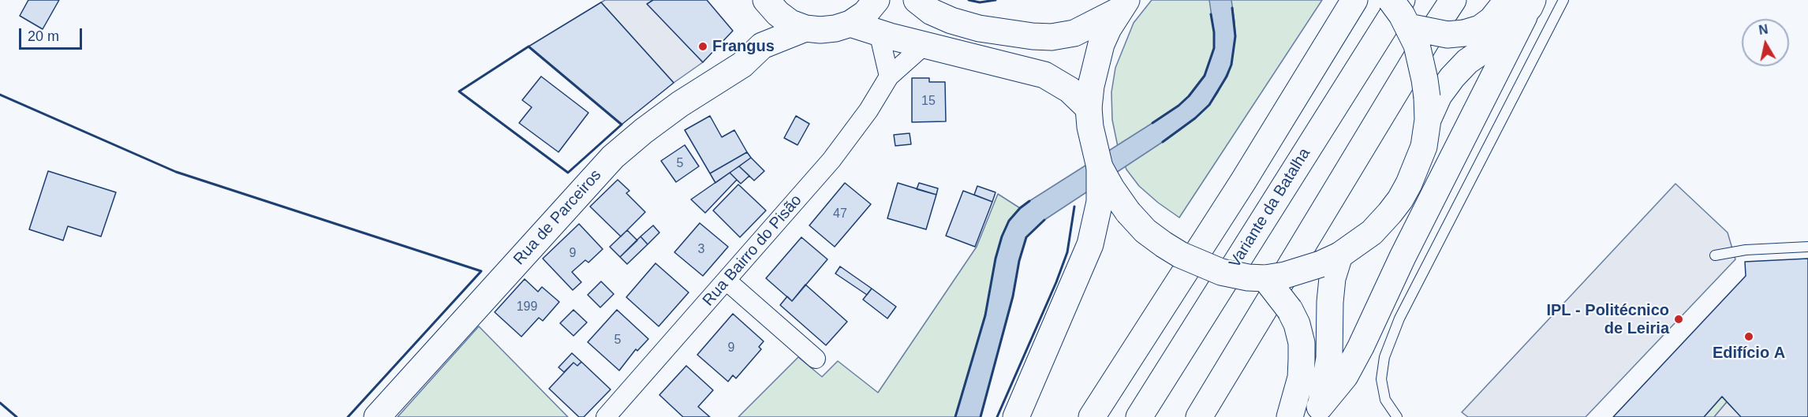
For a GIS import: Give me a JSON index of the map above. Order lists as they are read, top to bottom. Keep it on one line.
{"streets":{"main road":["Variante da Batalha","Rua de Parceiros"],"street":["Rua Bairro do Pisão"]},"places":["Frangus","IPL - Politécnico de Leiria","Edifício A"],"house_numbers":["15","5","47","3","9","199","5","9"],"scale_bar":"20 m","north":"top"}
